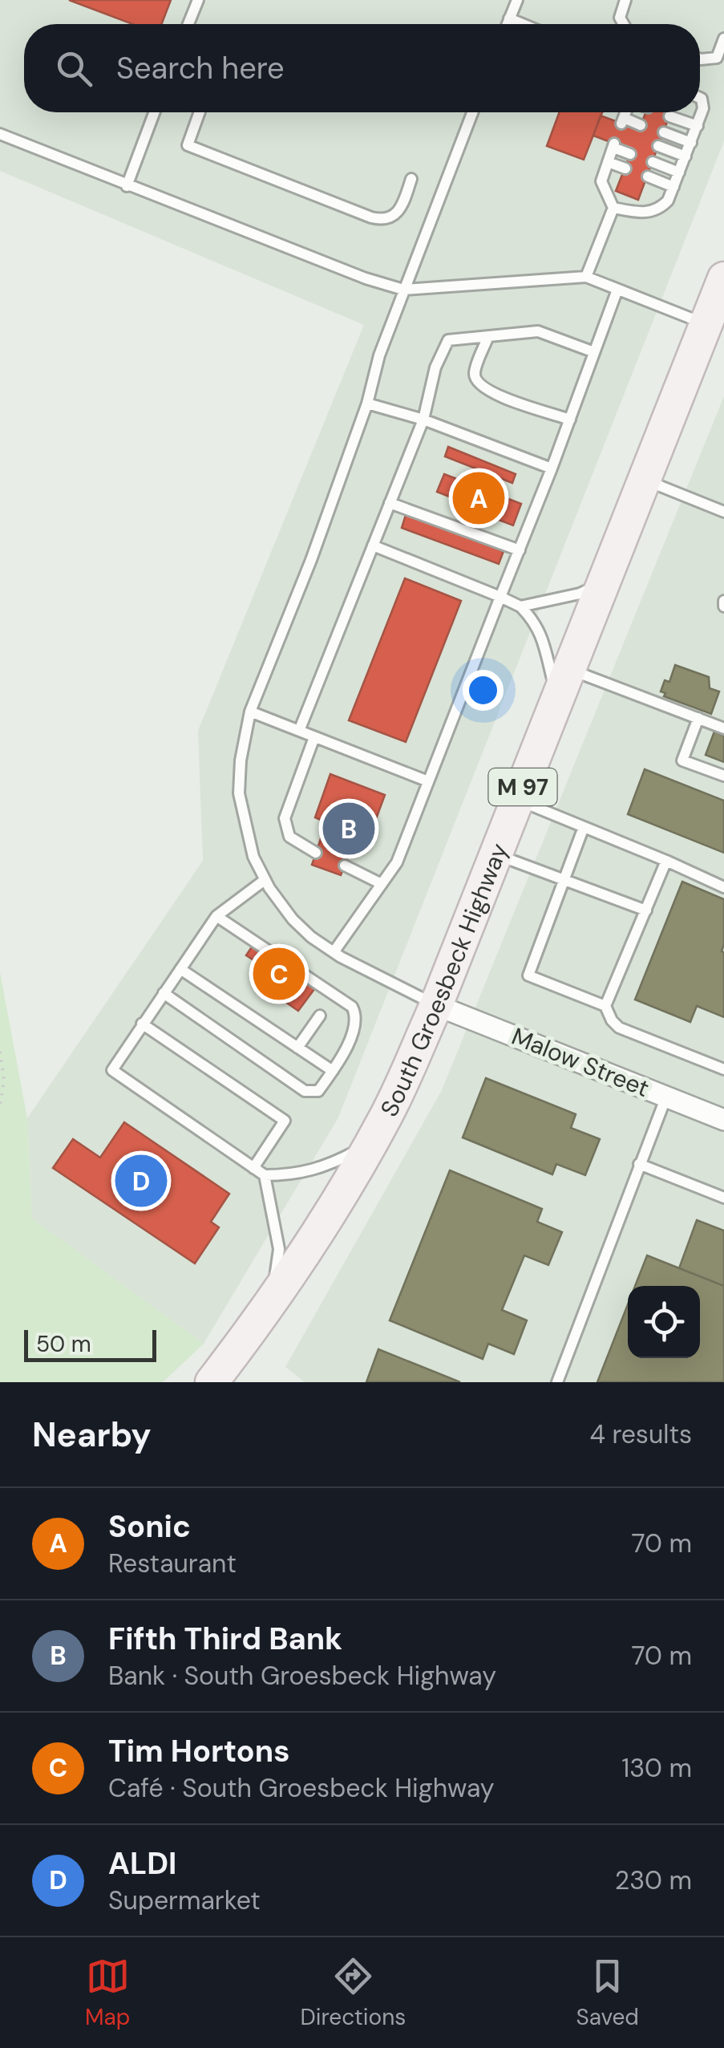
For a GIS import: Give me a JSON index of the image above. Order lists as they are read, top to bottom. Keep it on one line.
{"streets":{"main road":["M 97","South Groesbeck Highway"],"street":["Malow Street"]},"crossings":[["South Groesbeck Highway","Malow Street"]],"scale_bar":"50 m","page":{"search":"Search here","pins":["A","B","C","D"],"scale":"50 m","heading":["Nearby","4 results"],"list":[{"mark":"A","name":"Sonic","note":"Restaurant","value":"70 m"},{"mark":"B","name":"Fifth Third Bank","note":"Bank · South Groesbeck Highway","value":"70 m"},{"mark":"C","name":"Tim Hortons","note":"Café · South Groesbeck Highway","value":"130 m"},{"mark":"D","name":"ALDI","note":"Supermarket","value":"230 m"}],"nav":["Map","Directions","Saved"]}}
